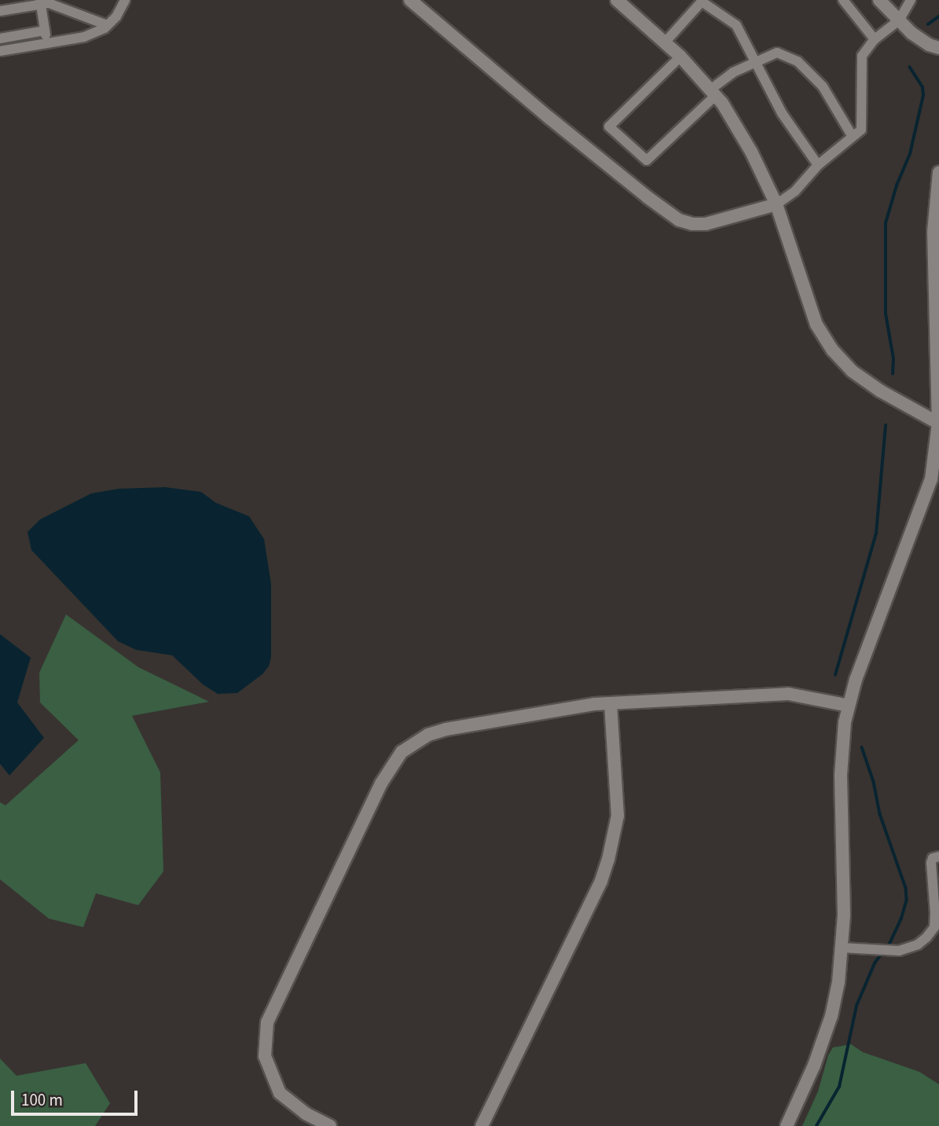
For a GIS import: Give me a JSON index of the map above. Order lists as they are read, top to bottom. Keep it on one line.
{"scale_bar":"100 m"}
